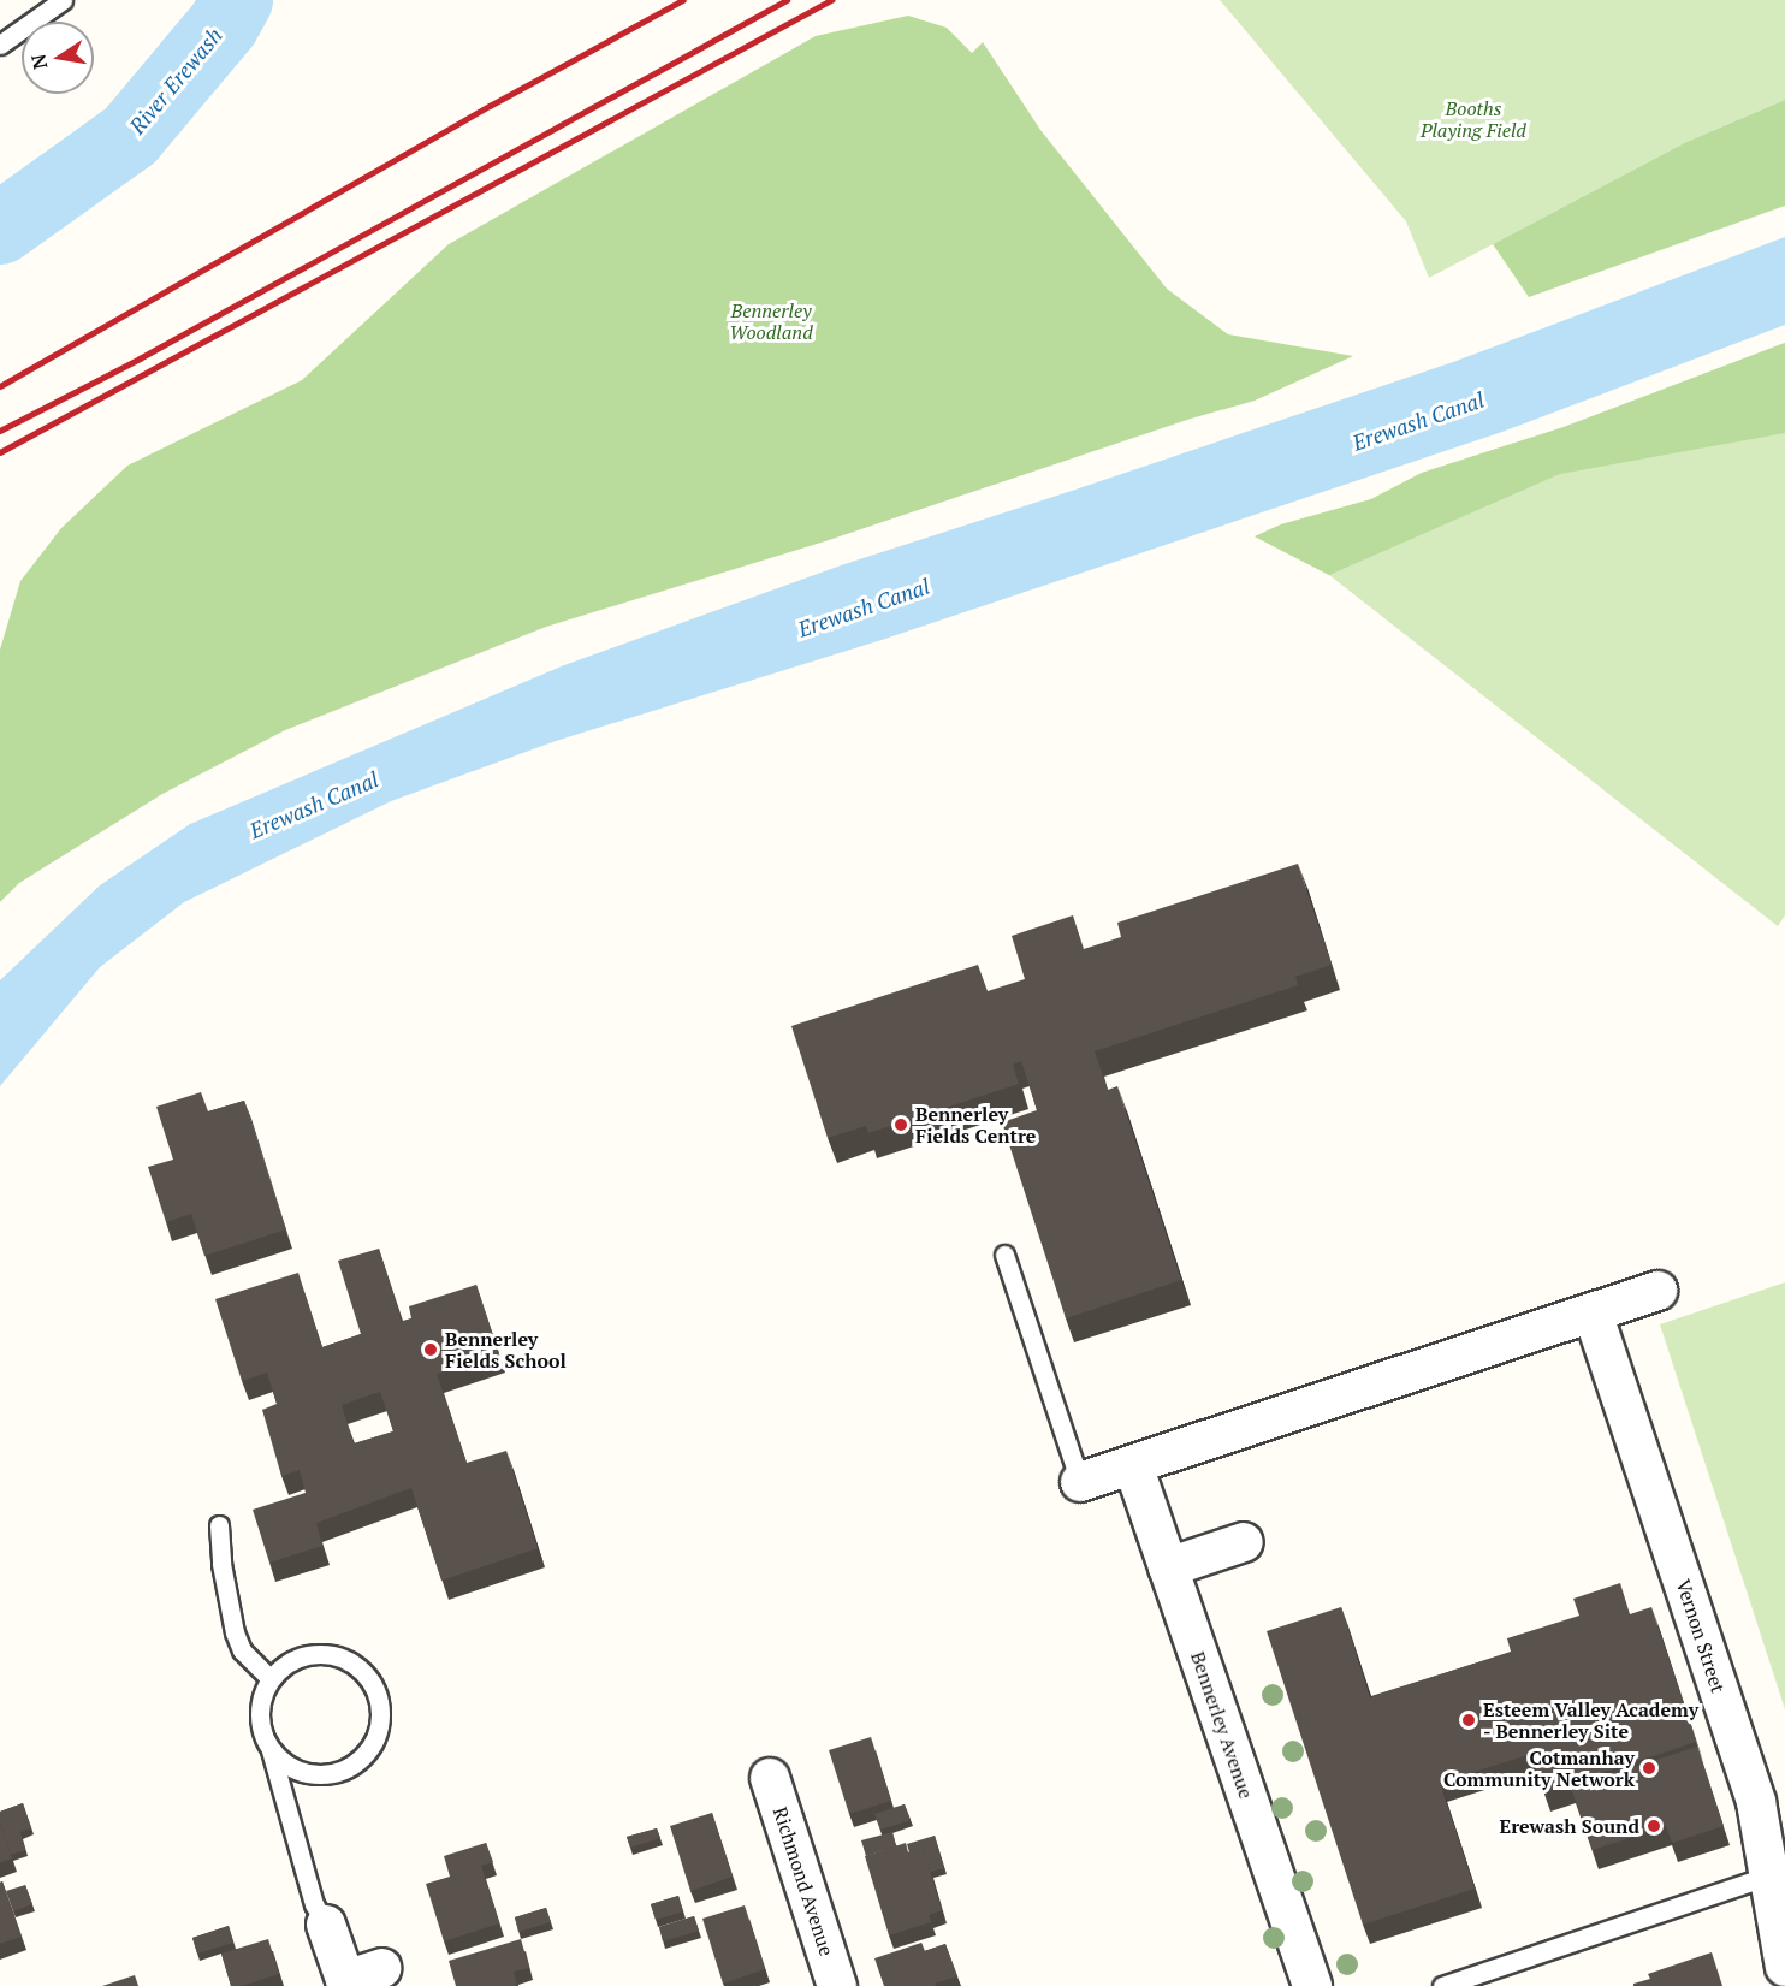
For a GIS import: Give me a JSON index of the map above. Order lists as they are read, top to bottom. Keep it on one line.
{"streets":{"street":["Vernon Street","Bennerley Avenue","Richmond Avenue"]},"water":["River Erewash","Erewash Canal"],"parks":["Booths Playing Field","Bennerley Woodland"],"places":["Bennerley Fields Centre","Bennerley Fields School","Esteem Valley Academy - Bennerley Site","Cotmanhay Community Network","Erewash Sound"],"north":"left"}
